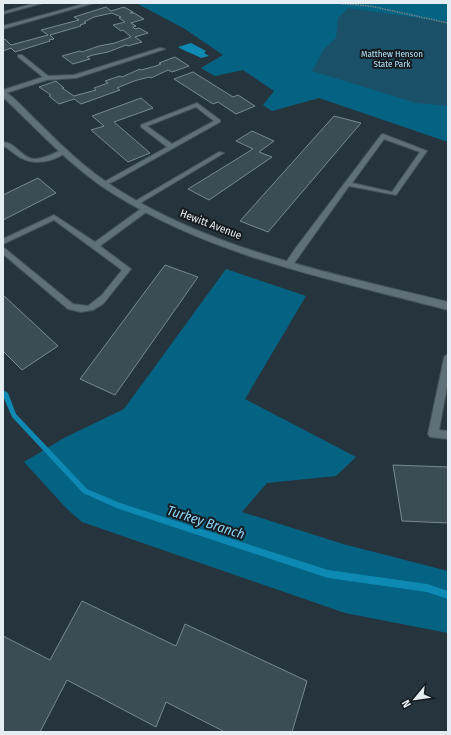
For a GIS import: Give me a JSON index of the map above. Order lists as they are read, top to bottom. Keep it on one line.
{"streets":{"street":["Hewitt Avenue"]},"water":["Turkey Branch"],"parks":["Matthew Henson State Park"],"north":"bottom left"}
